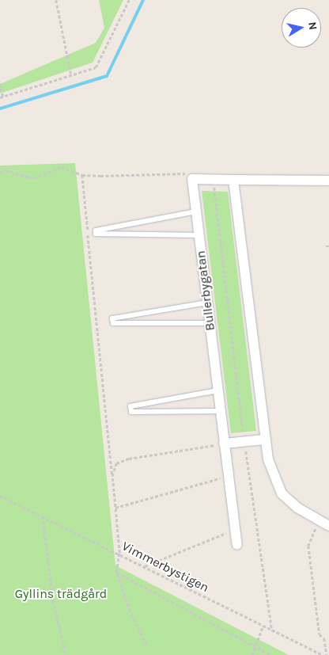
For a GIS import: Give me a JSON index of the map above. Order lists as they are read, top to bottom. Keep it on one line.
{"streets":{"street":["Bullerbygatan"],"path":["Vimmerbystigen"]},"parks":["Gyllins trädgård"],"north":"right"}
